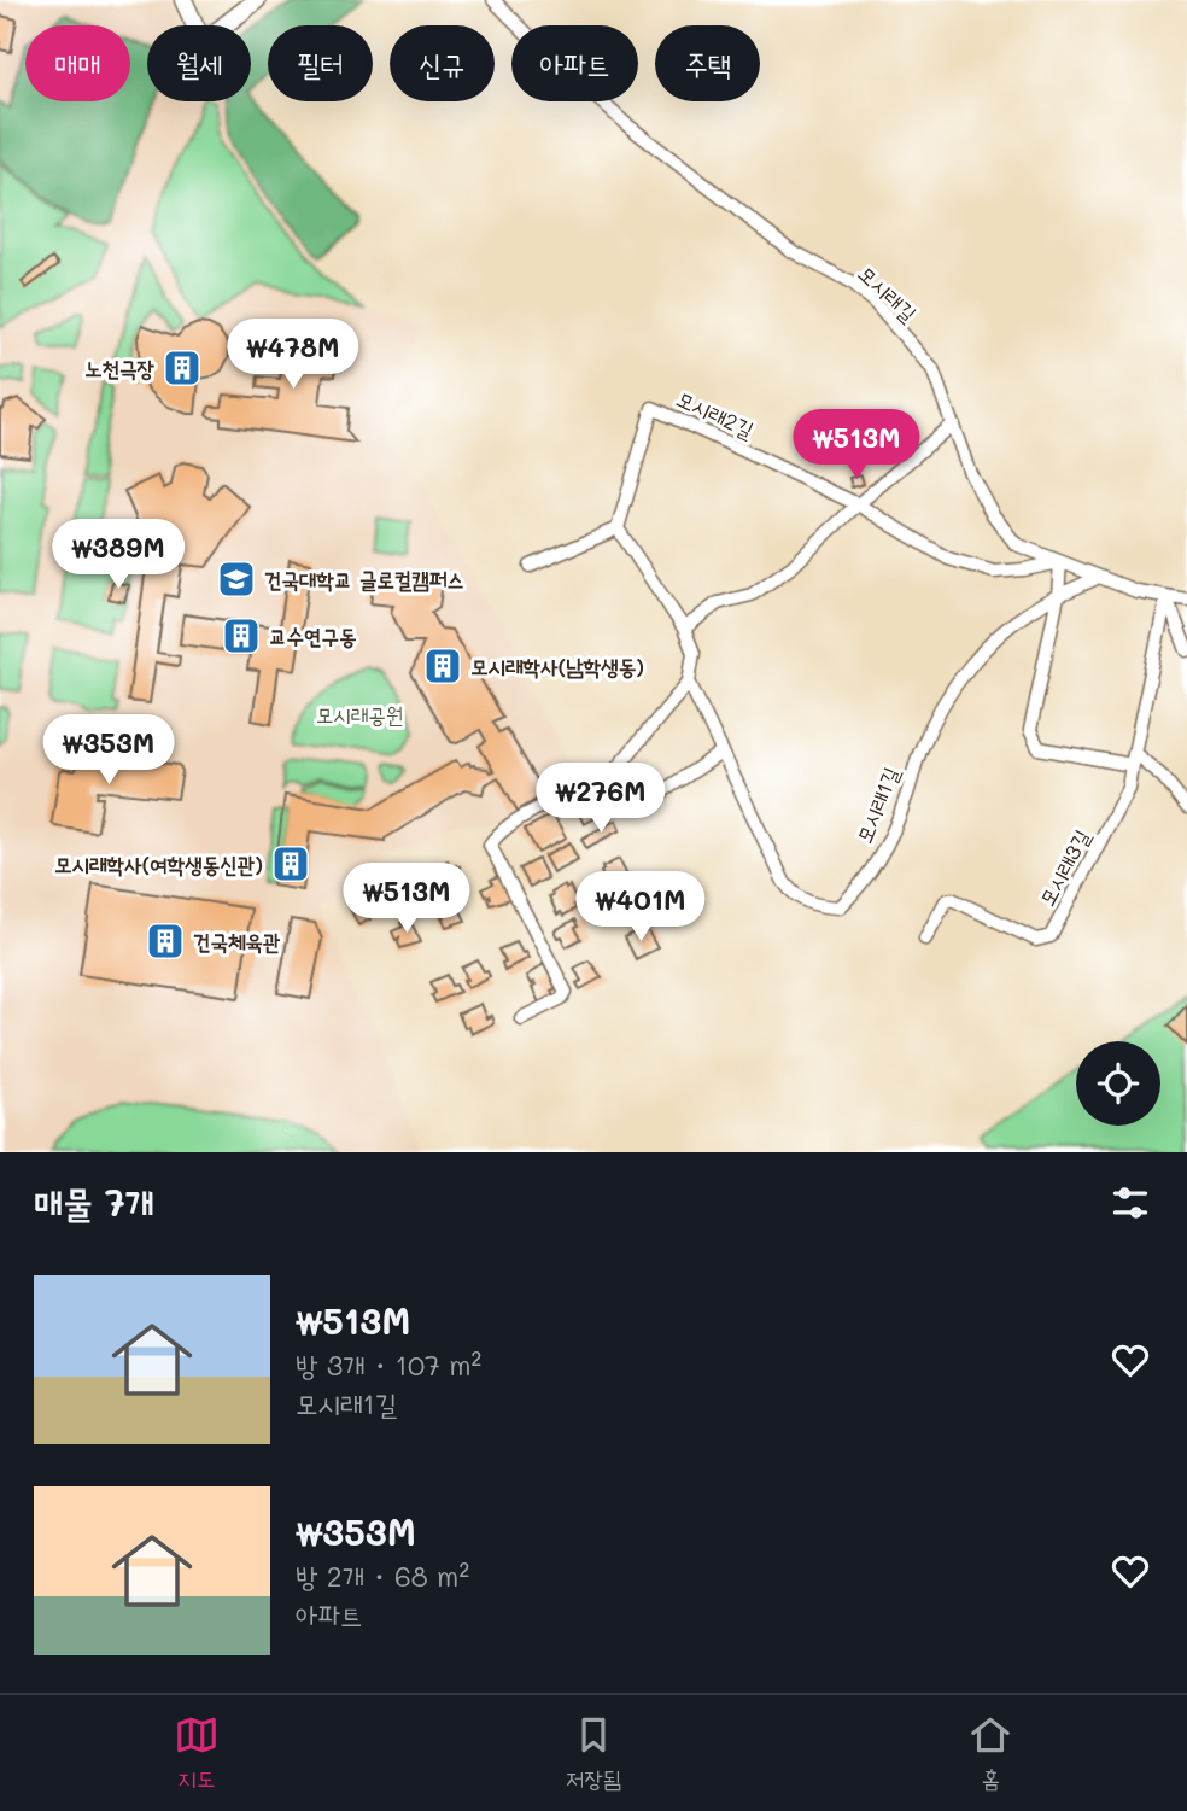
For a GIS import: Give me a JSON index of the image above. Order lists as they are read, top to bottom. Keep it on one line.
{"streets":{"street":["모시래길","모시래2길","모시래1길","모시래3길"]},"crossings":[["모시래길","모시래2길"],["모시래길","모시래1길"],["모시래길","모시래3길"]],"parks":["모시래공원"],"places":{"building":["노천극장","교수연구동","모시래학사(남학생동)","모시래학사(여학생동신관)","건국체육관"],"school or university":["건국대학교 글로컬캠퍼스"]},"page":{"chip":["매매","월세","필터","신규","아파트","주택"],"price":["₩478M","₩513M","₩389M","₩353M","₩276M","₩513M","₩401M"],"heading":"매물 7개","list":[{"name":"₩513M","note":"방 3개 · 107 m² · 모시래1길"},{"name":"₩353M","note":"방 2개 · 68 m² · 아파트"}],"tabs":["지도","저장됨","홈"]}}
